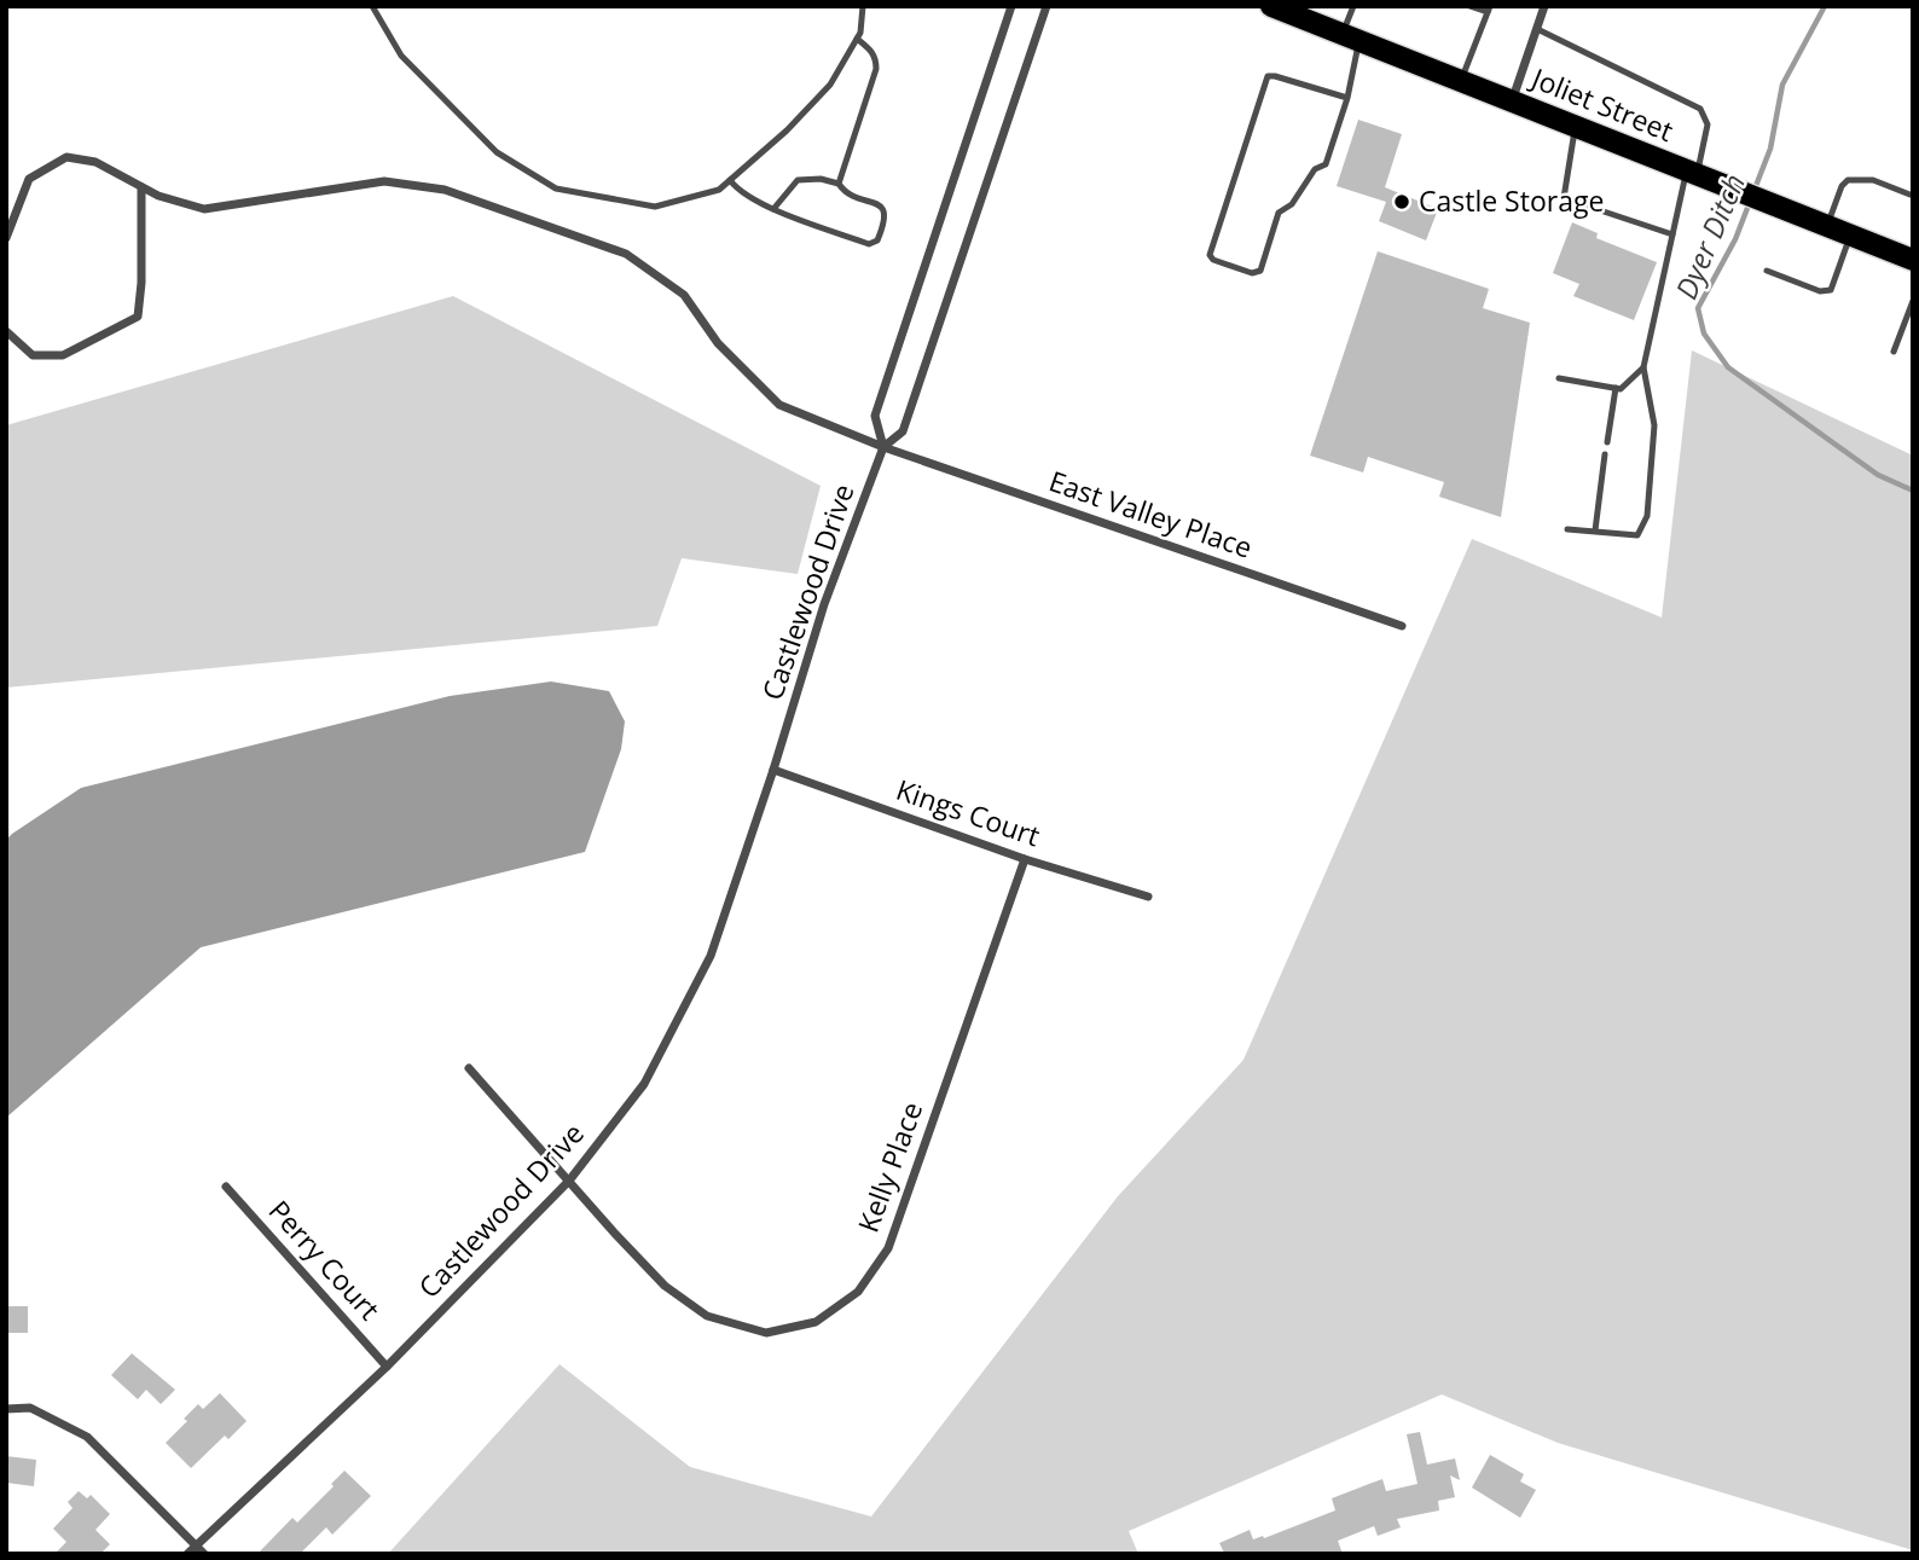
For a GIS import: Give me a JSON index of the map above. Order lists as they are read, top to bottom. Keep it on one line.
{"streets":{"main road":["Joliet Street"],"street":["East Valley Place","Castlewood Drive","Kings Court","Kelly Place","Perry Court"]},"crossings":[["East Valley Place","Castlewood Drive"],["Castlewood Drive","Kings Court"],["Castlewood Drive","Kelly Place"],["Castlewood Drive","Perry Court"],["Kings Court","Kelly Place"]],"water":["Dyer Ditch"],"places":["Castle Storage"]}
